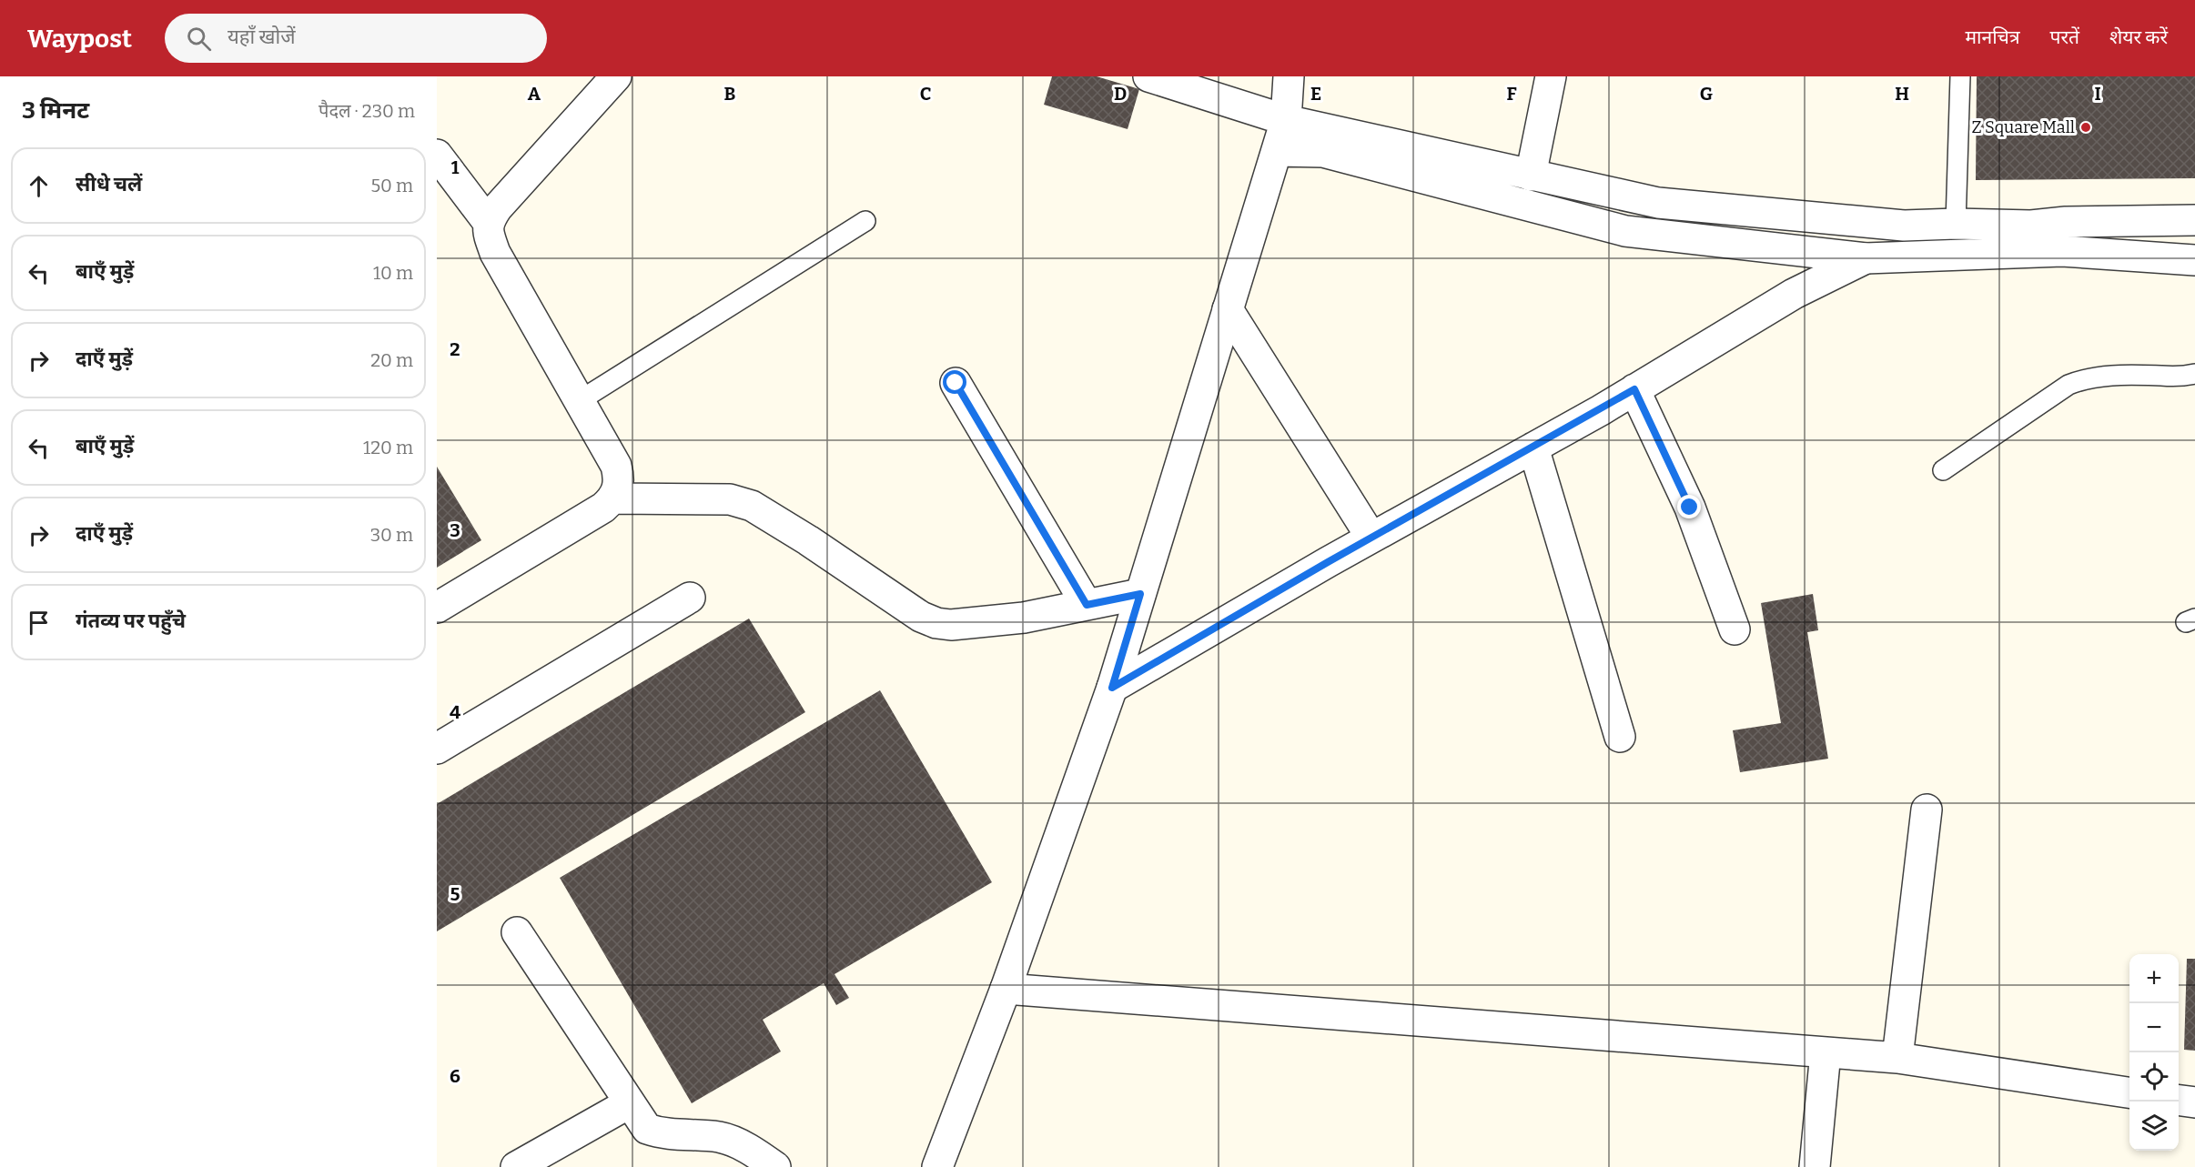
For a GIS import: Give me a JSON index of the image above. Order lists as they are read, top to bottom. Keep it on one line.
{"places":["Z Square Mall"],"page":{"header":"Waypost","search":"यहाँ खोजें","nav":["मानचित्र","परतें","शेयर करें"],"heading":["3 मिनट","पैदल · 230 m"],"list":[["सीधे चलें","50 m"],["बाएँ मुड़ें","10 m"],["दाएँ मुड़ें","20 m"],["बाएँ मुड़ें","120 m"],["दाएँ मुड़ें","30 m"],"गंतव्य पर पहुँचे"],"map_buttons":["+","−"]},"grid":{"columns":["A","B","C","D","E","F","G","H","I"],"rows":["1","2","3","4","5","6"]}}
